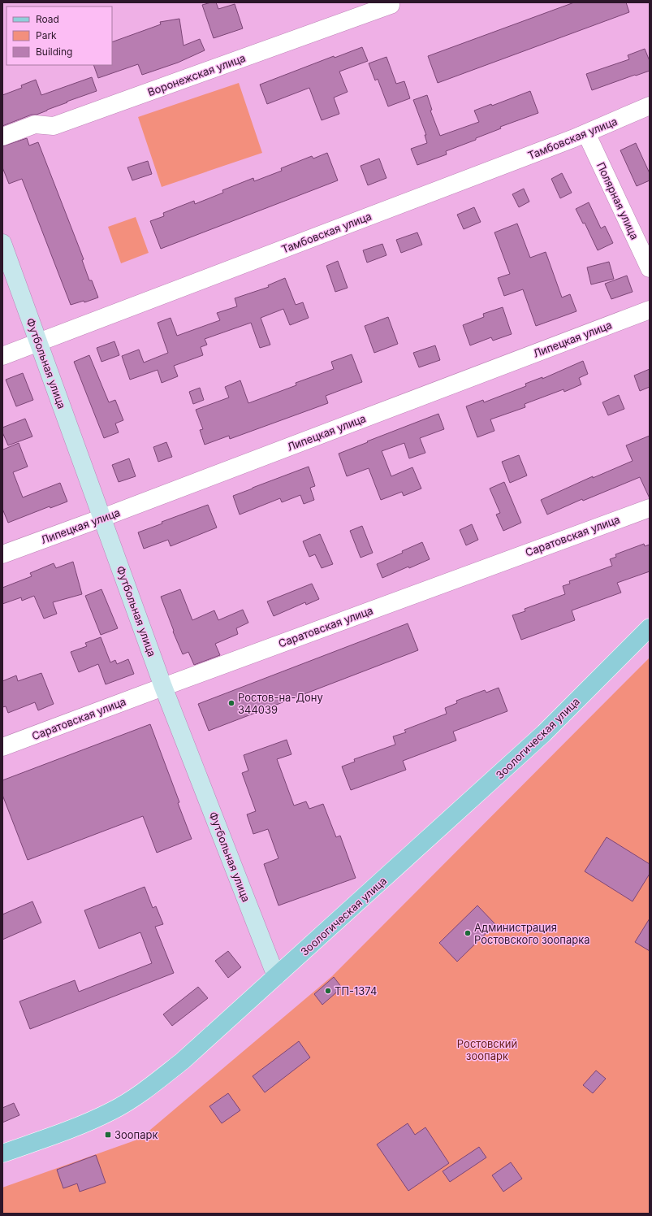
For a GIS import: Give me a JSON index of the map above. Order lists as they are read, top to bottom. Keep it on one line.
{"streets":{"main road":["Футбольная улица","Зоологическая улица"],"street":["Воронежская улица","Тамбовская улица","Полярная улица","Липецкая улица","Саратовская улица"]},"crossings":[["Тамбовская улица","Полярная улица"],["Тамбовская улица","Футбольная улица"],["Липецкая улица","Футбольная улица"],["Футбольная улица","Саратовская улица"],["Футбольная улица","Зоологическая улица"]],"parks":["Ростовский зоопарк"],"places":{"other":["Ростов-на-Дону 344039","Администрация Ростовского зоопарка","ТП-1374"],"transit":["Зоопарк"]},"legend":["Road","Park","Building"]}
